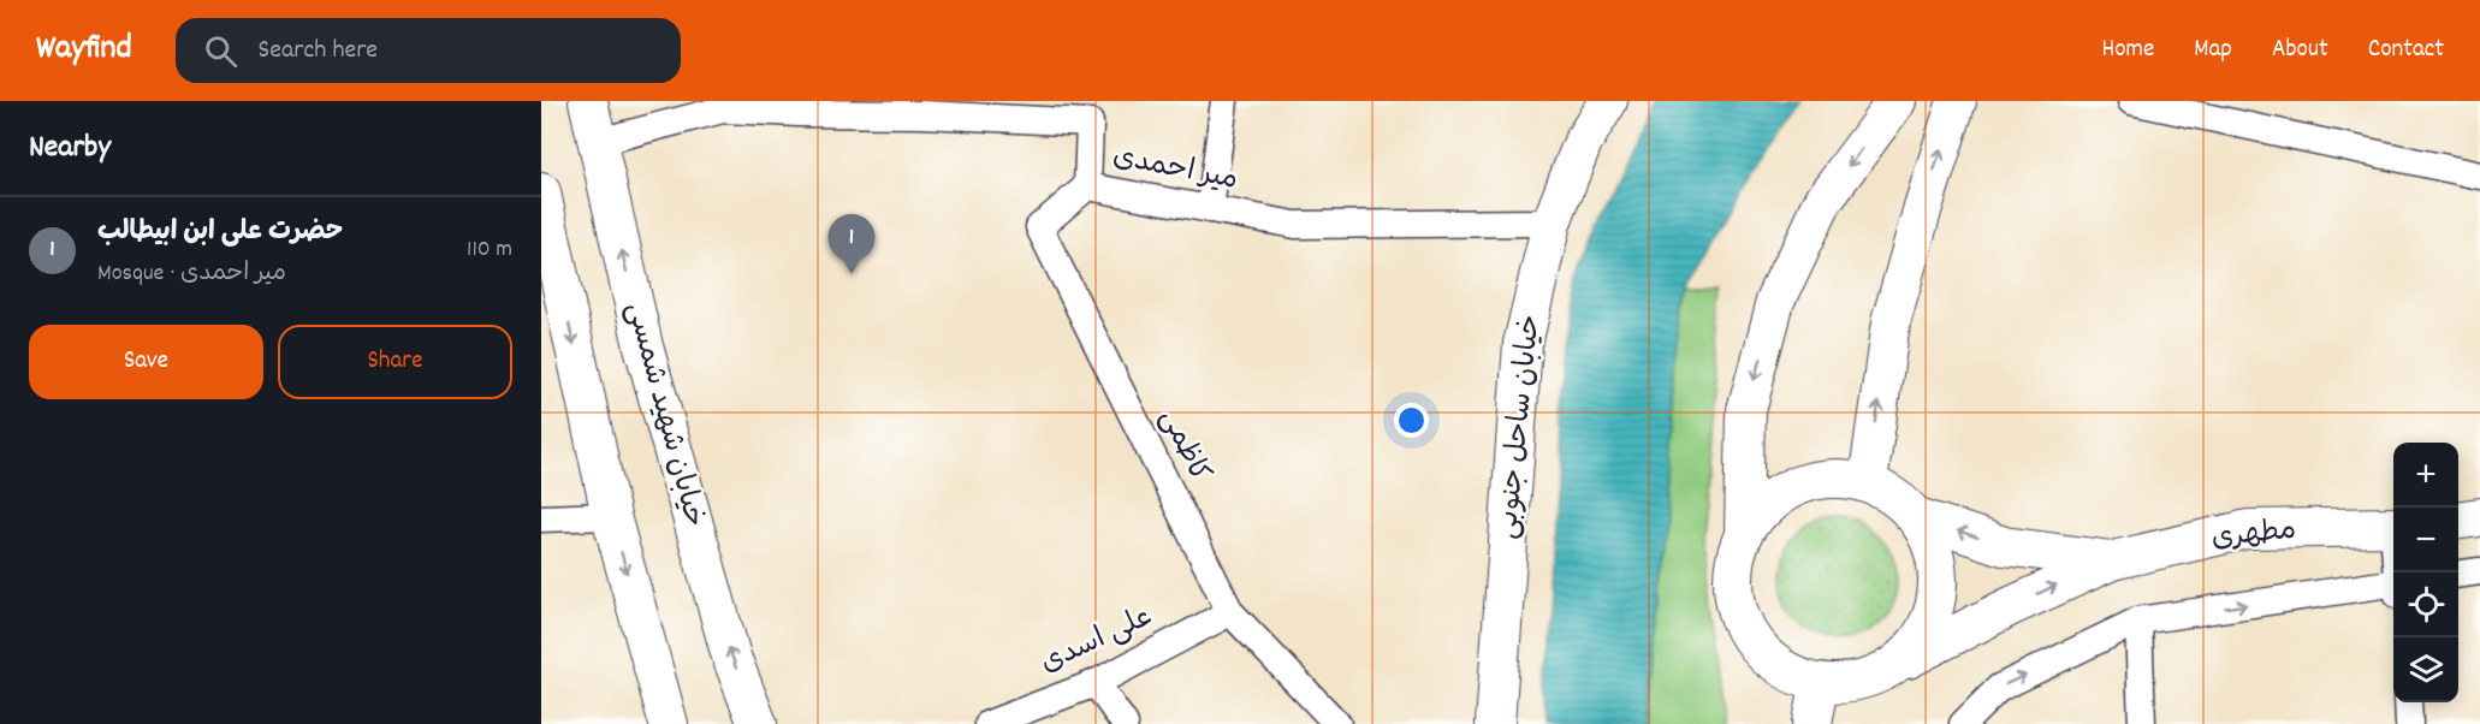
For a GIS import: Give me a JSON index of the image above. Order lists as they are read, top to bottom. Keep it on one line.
{"streets":{"main road":["خیابان شهید شمسی","خیابان ساحل جنوبی","مطهری"],"street":["میر احمدی","کاظمی","علی اسدی"]},"crossings":[["میر احمدی","خیابان شهید شمسی"],["میر احمدی","خیابان ساحل جنوبی"],["میر احمدی","کاظمی"],["کاظمی","علی اسدی"]],"page":{"header":"Wayfind","search":"Search here","nav":["Home","Map","About","Contact"],"heading":"Nearby","list":[{"mark":"1","name":"حضرت علی ابن ابیطالب","note":"Mosque · میر احمدی","value":"110 m"}],"pins":"1","buttons":["Save","Share"],"map_buttons":["+","−"]}}
